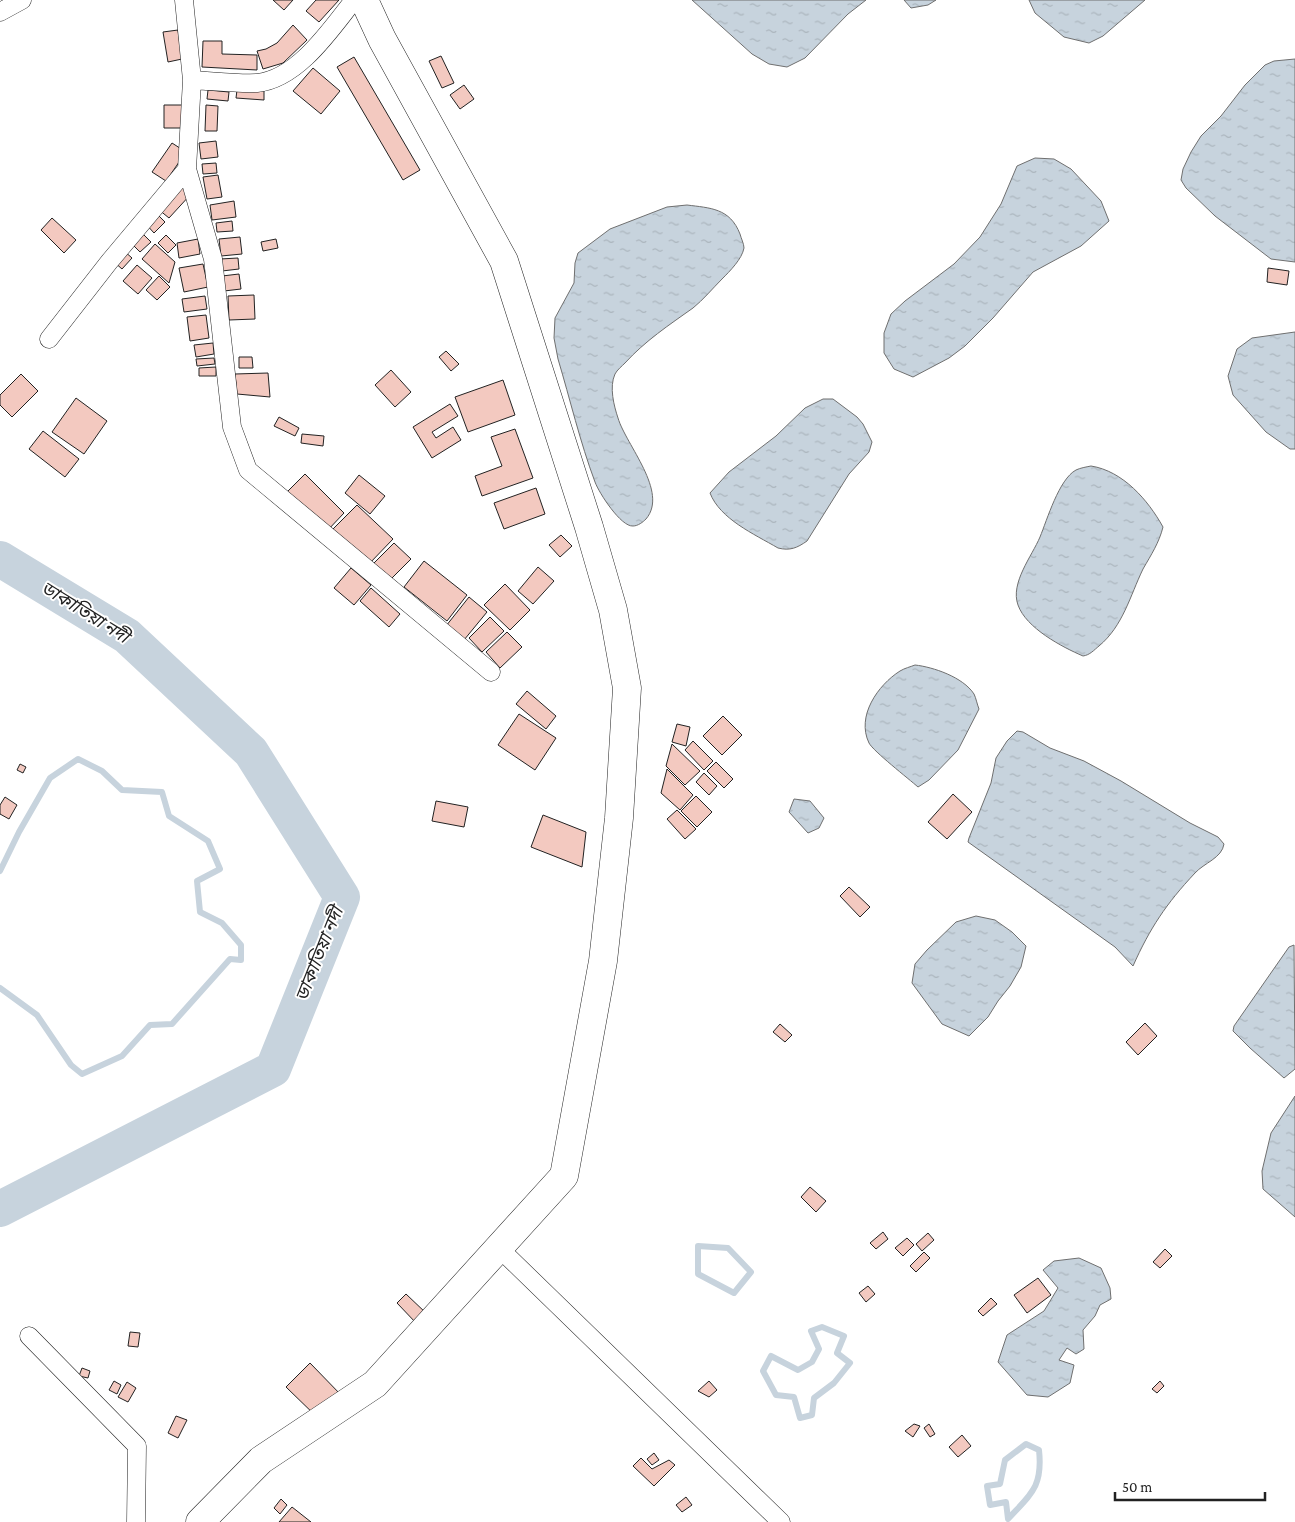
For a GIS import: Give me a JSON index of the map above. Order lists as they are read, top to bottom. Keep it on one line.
{"water":["ডাকাতিয়া নদী"],"scale_bar":"50 m"}
